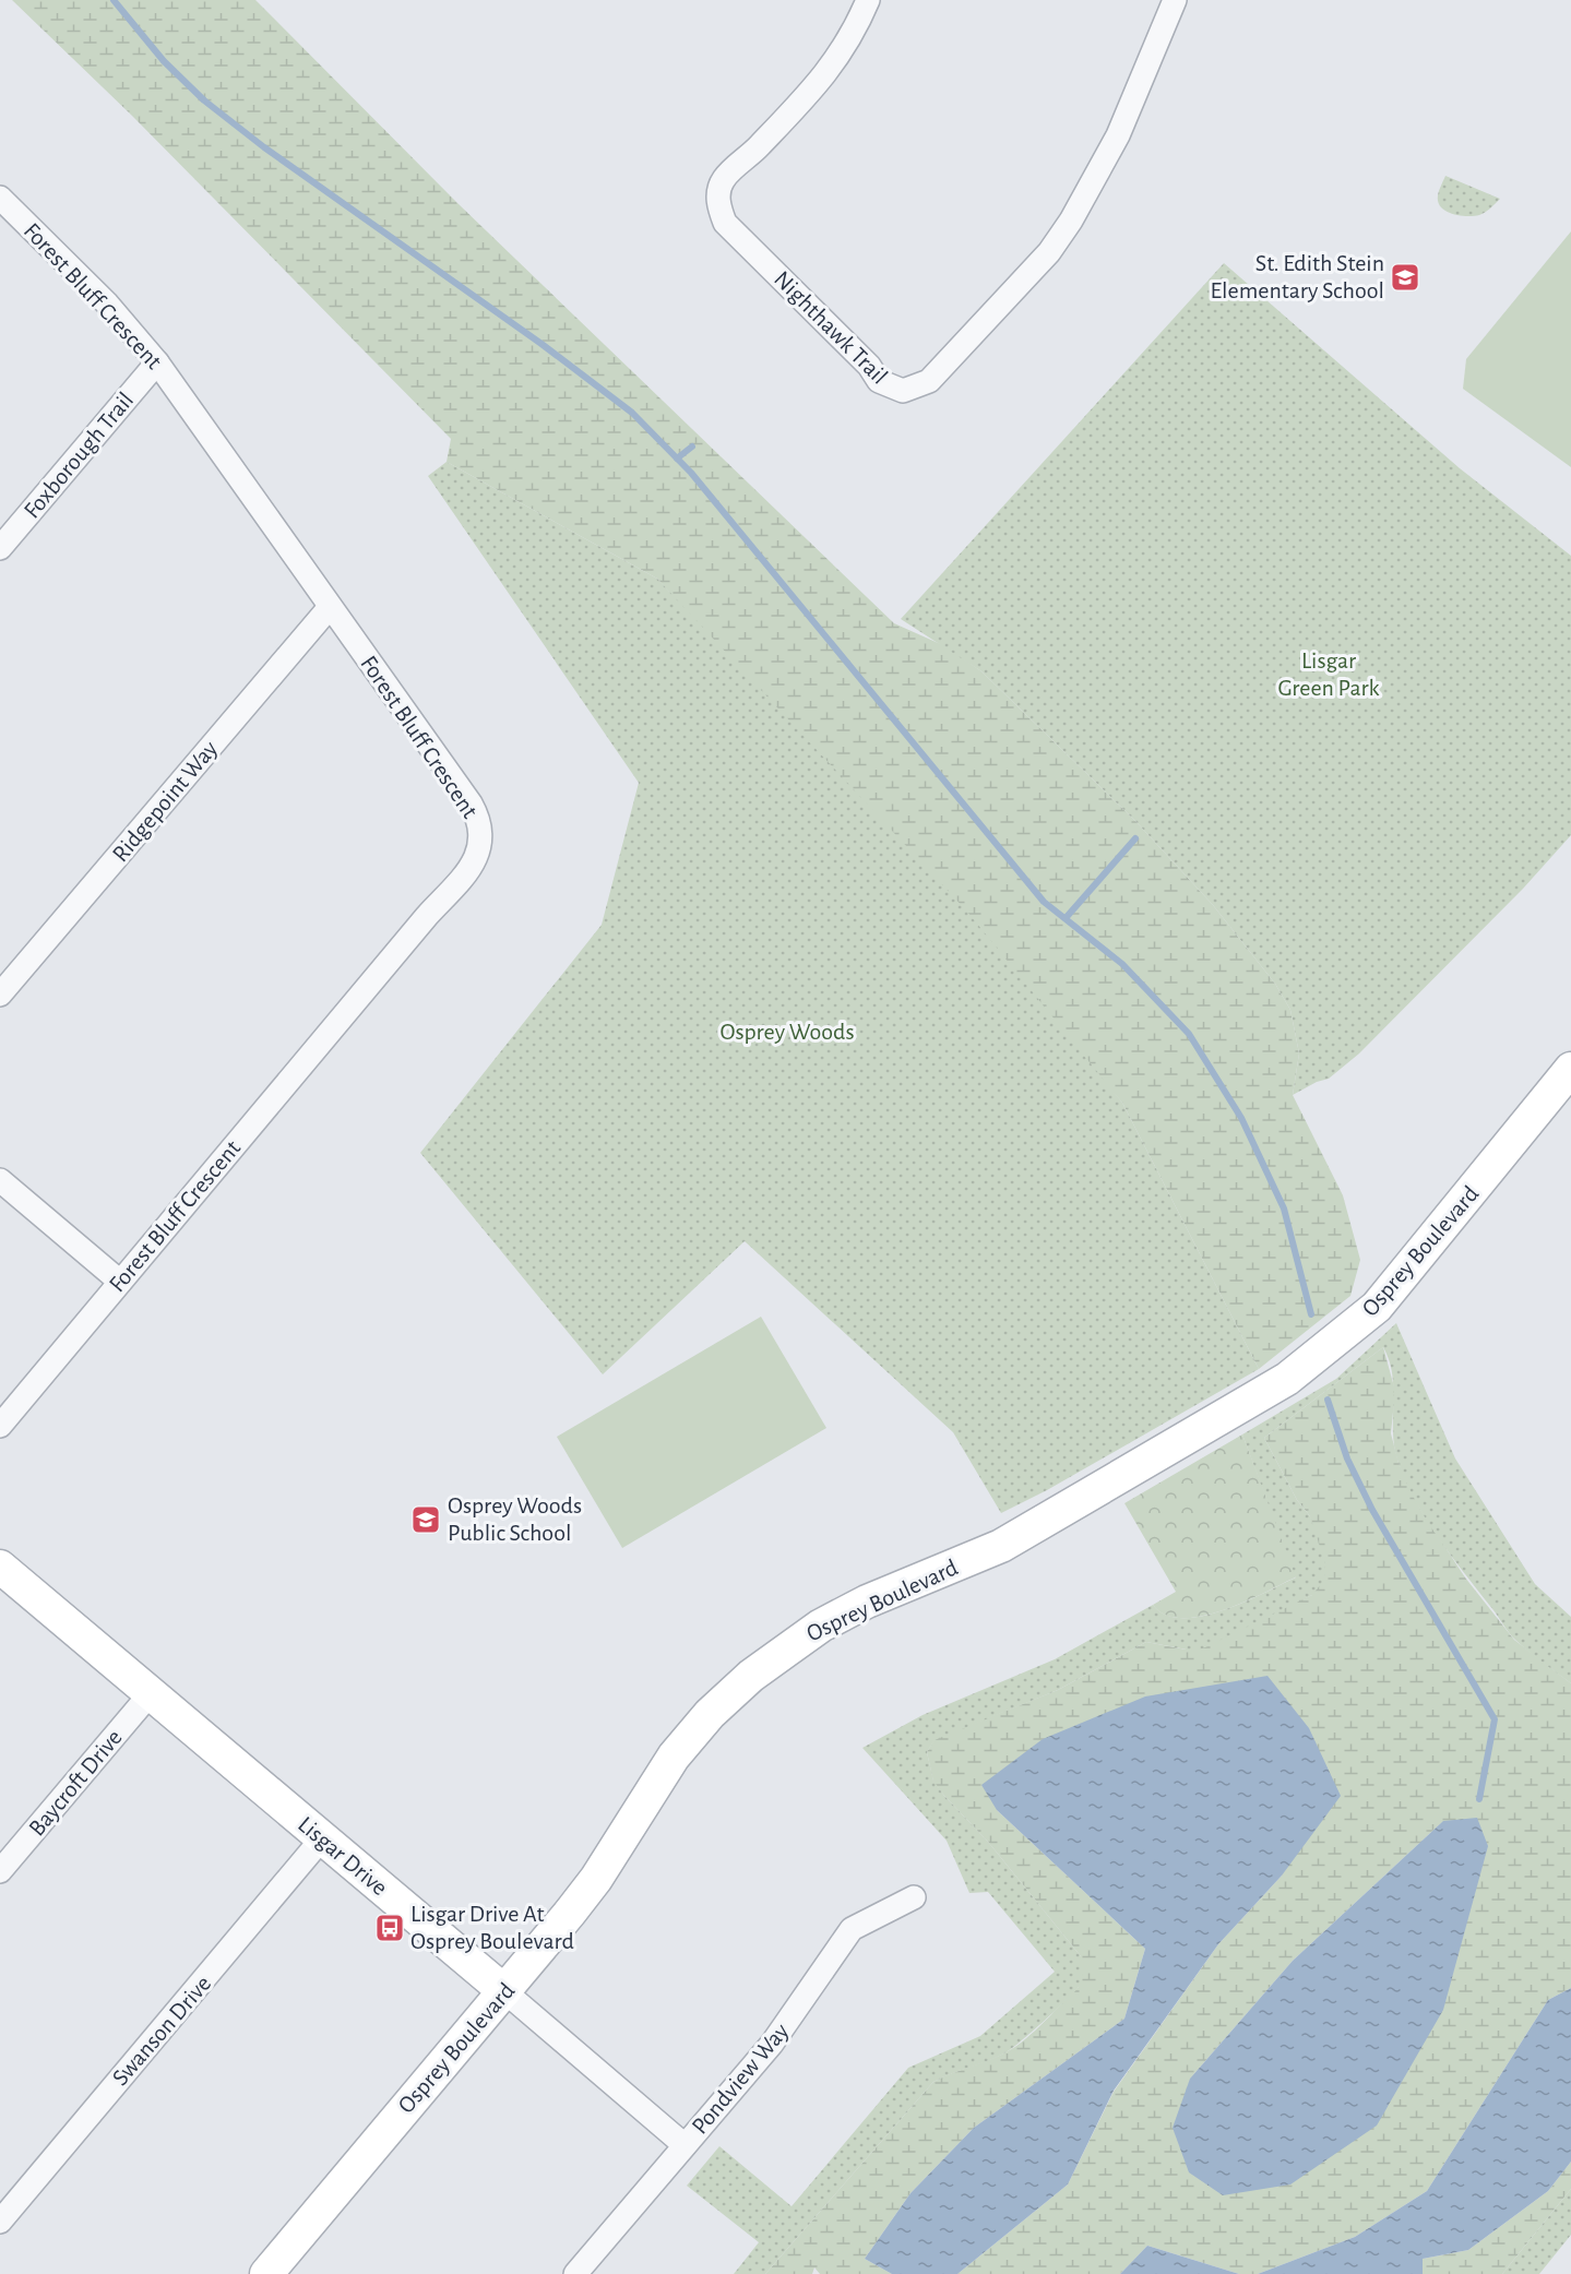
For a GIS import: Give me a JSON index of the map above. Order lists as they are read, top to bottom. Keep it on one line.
{"streets":{"street":["Forest Bluff Crescent","Nighthawk Trail","Foxborough Trail","Ridgepoint Way","Osprey Boulevard","Baycroft Drive","Lisgar Drive","Swanson Drive","Pondview Way"]},"crossings":[["Forest Bluff Crescent","Foxborough Trail"],["Forest Bluff Crescent","Ridgepoint Way"],["Osprey Boulevard","Lisgar Drive"],["Baycroft Drive","Lisgar Drive"],["Lisgar Drive","Swanson Drive"],["Lisgar Drive","Pondview Way"]],"parks":["Lisgar Green Park","Osprey Woods"],"places":{"school or university":["St. Edith Stein Elementary School","Osprey Woods Public School"],"bus stop":["Lisgar Drive At Osprey Boulevard"]}}
